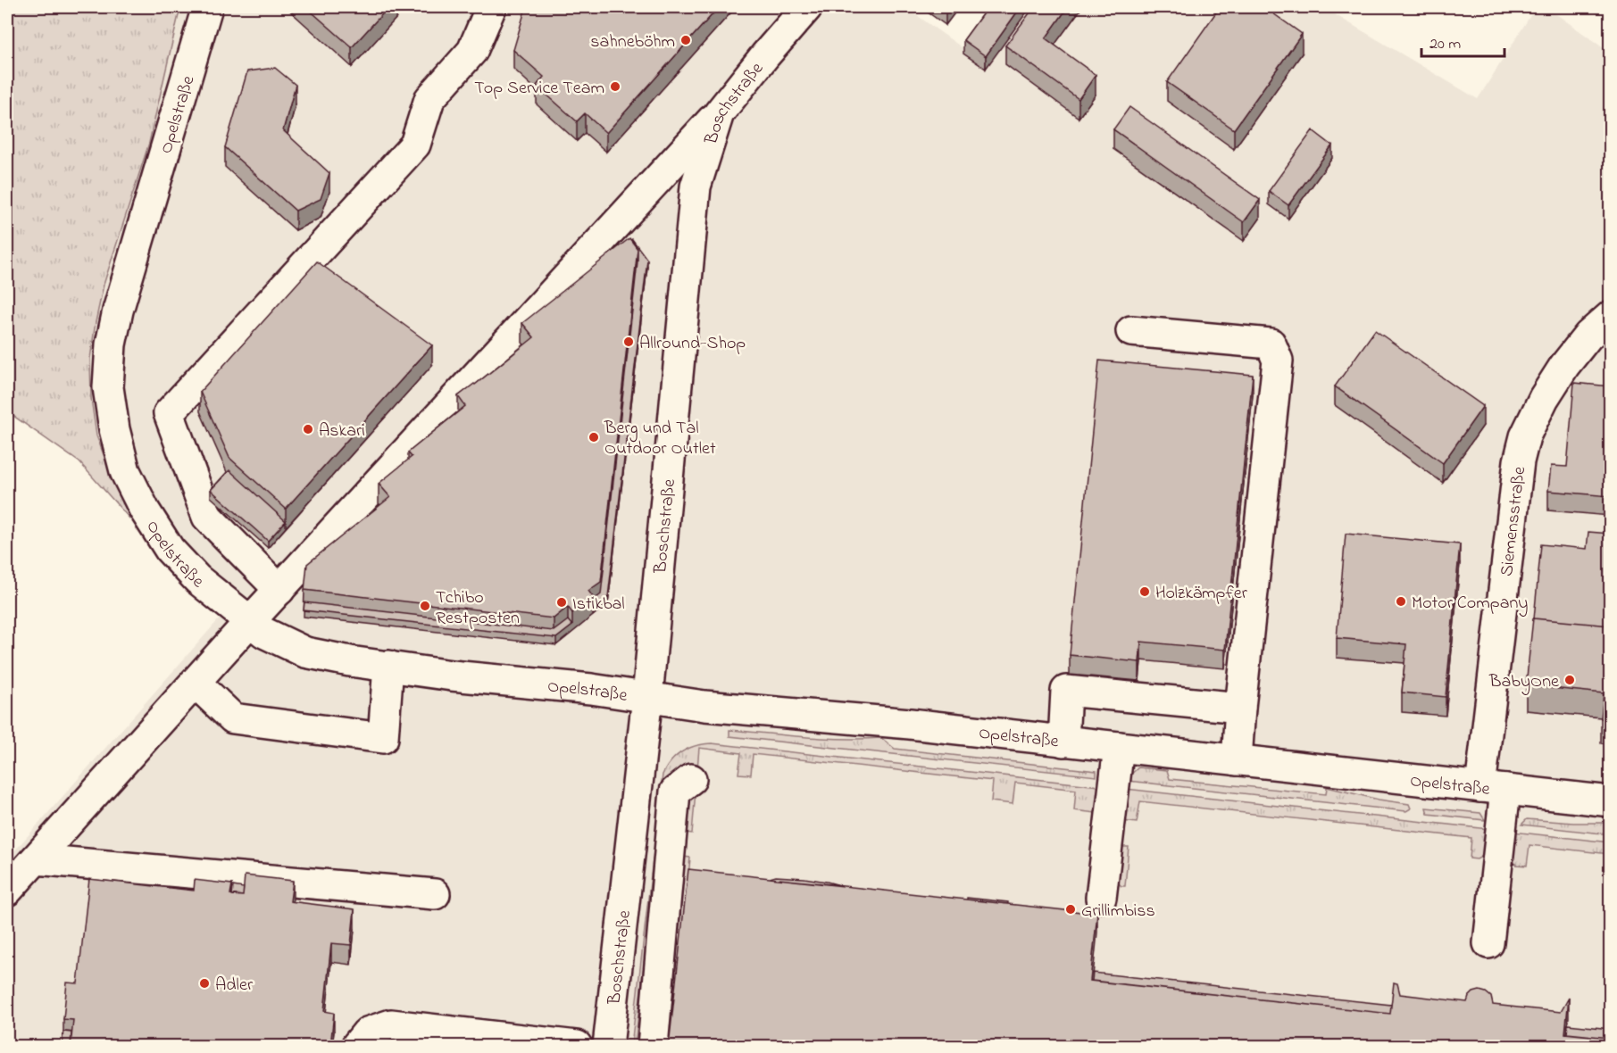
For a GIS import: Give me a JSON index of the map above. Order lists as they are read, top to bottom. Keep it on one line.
{"streets":{"street":["Boschstraße","Opelstraße","Siemensstraße"]},"crossings":[["Boschstraße","Opelstraße"],["Opelstraße","Siemensstraße"]],"places":["sahneböhm","Top Service Team","Allround-Shop","Askari","Berg und Tal Outdoor Outlet","Holzkämpfer","Motor Company","Istikbal","Tchibo Restposten","BabyOne","Grillimbiss","Adler"],"scale_bar":"20 m"}
